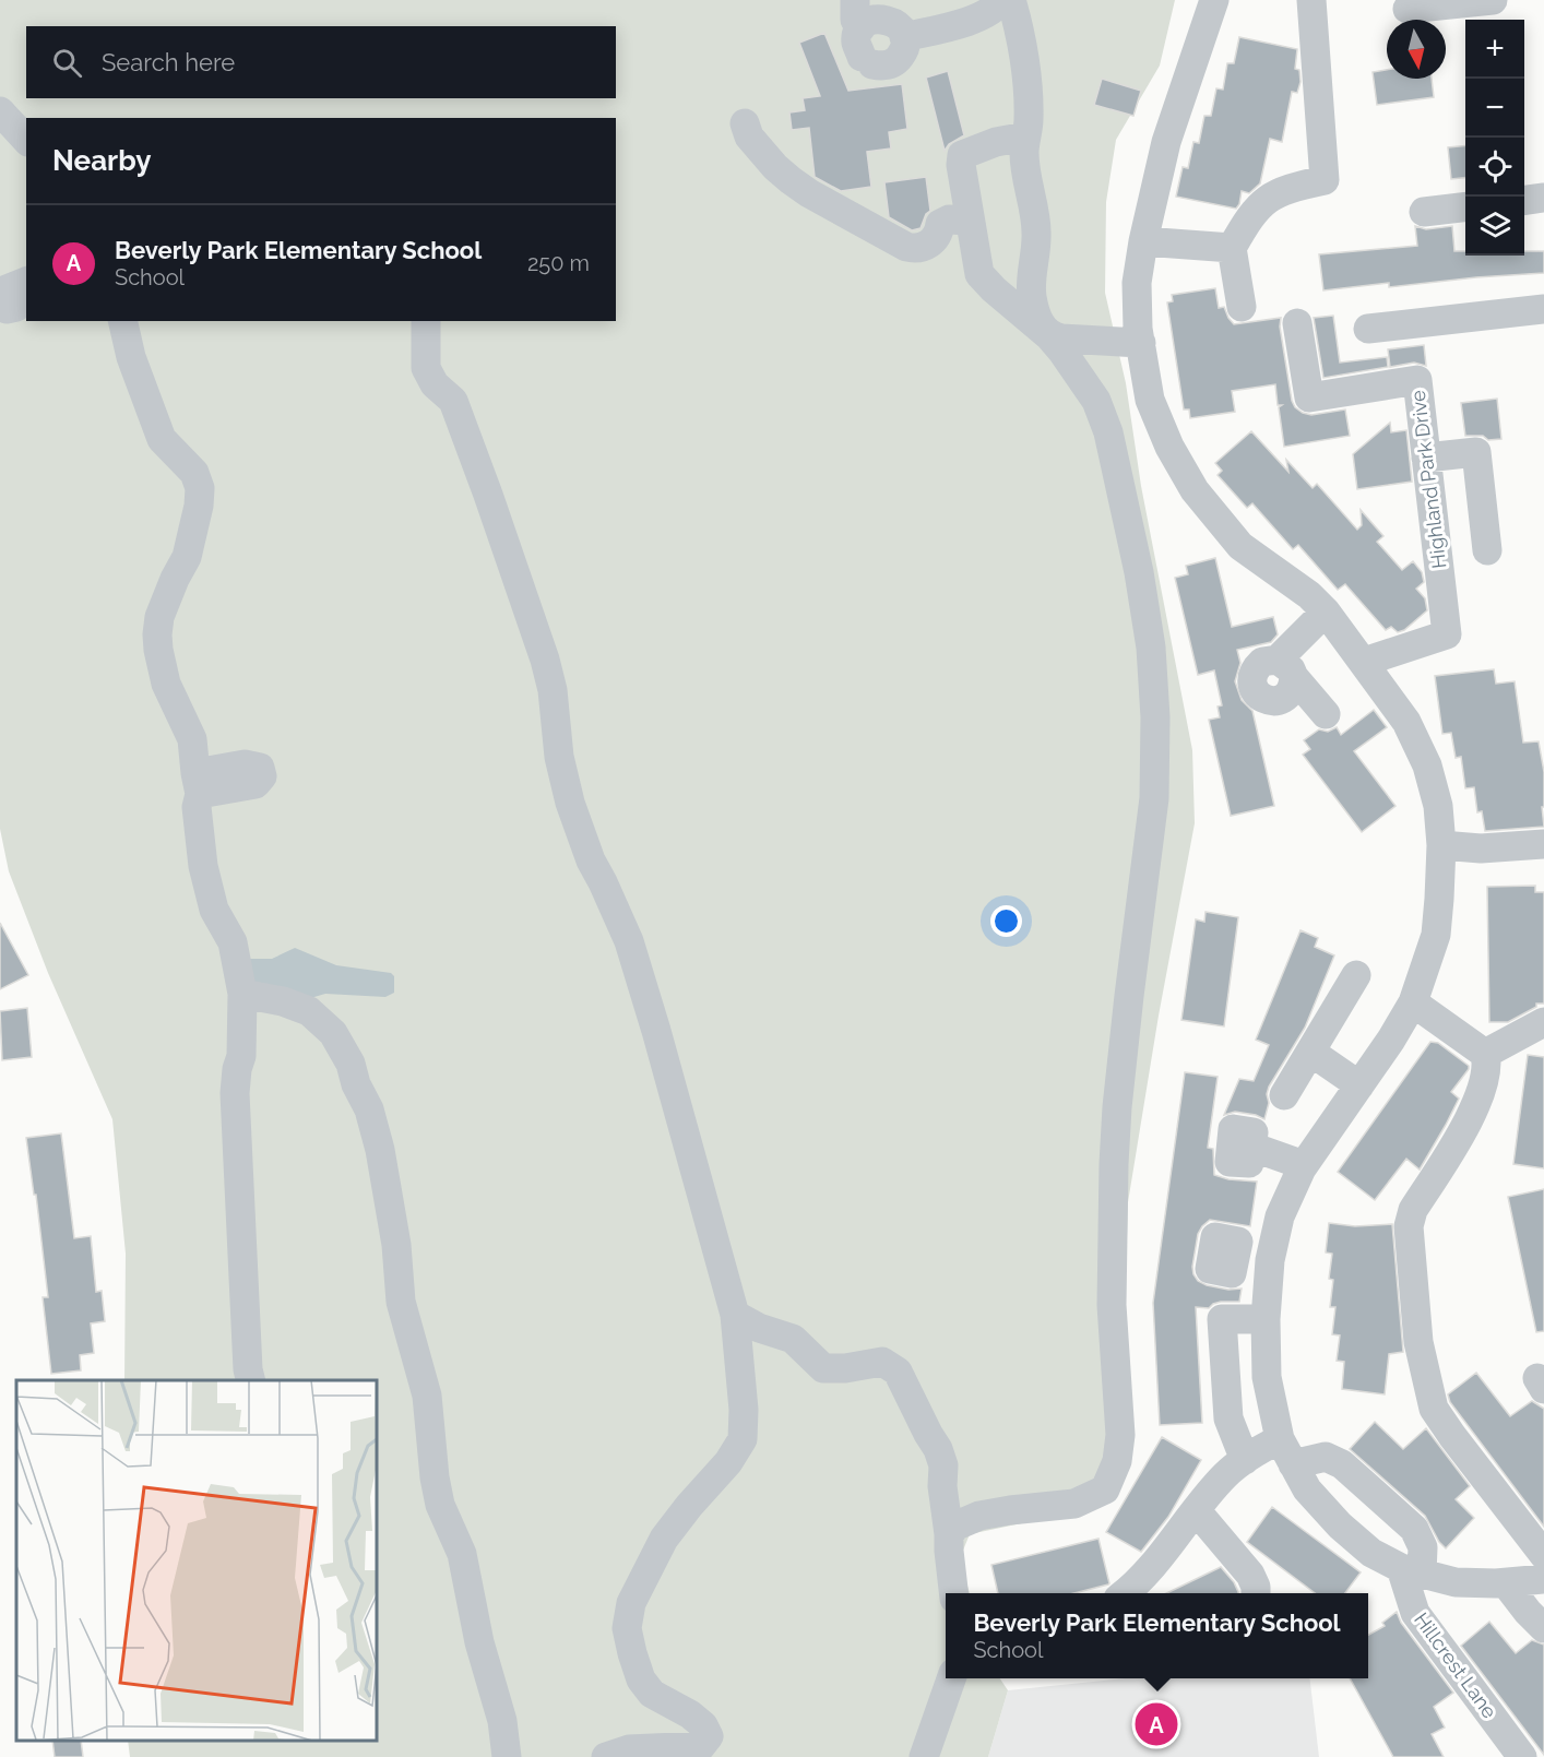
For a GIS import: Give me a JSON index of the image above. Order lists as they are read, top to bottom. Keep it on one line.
{"streets":{"street":["Highland Park Drive","Hillcrest Lane"]},"north":"bottom","page":{"map_buttons":["+","−"],"search":"Search here","heading":"Nearby","list":[{"mark":"A","name":"Beverly Park Elementary School","note":"School","value":"250 m"}],"popup":["Beverly Park Elementary School","School"],"pins":"A"}}
